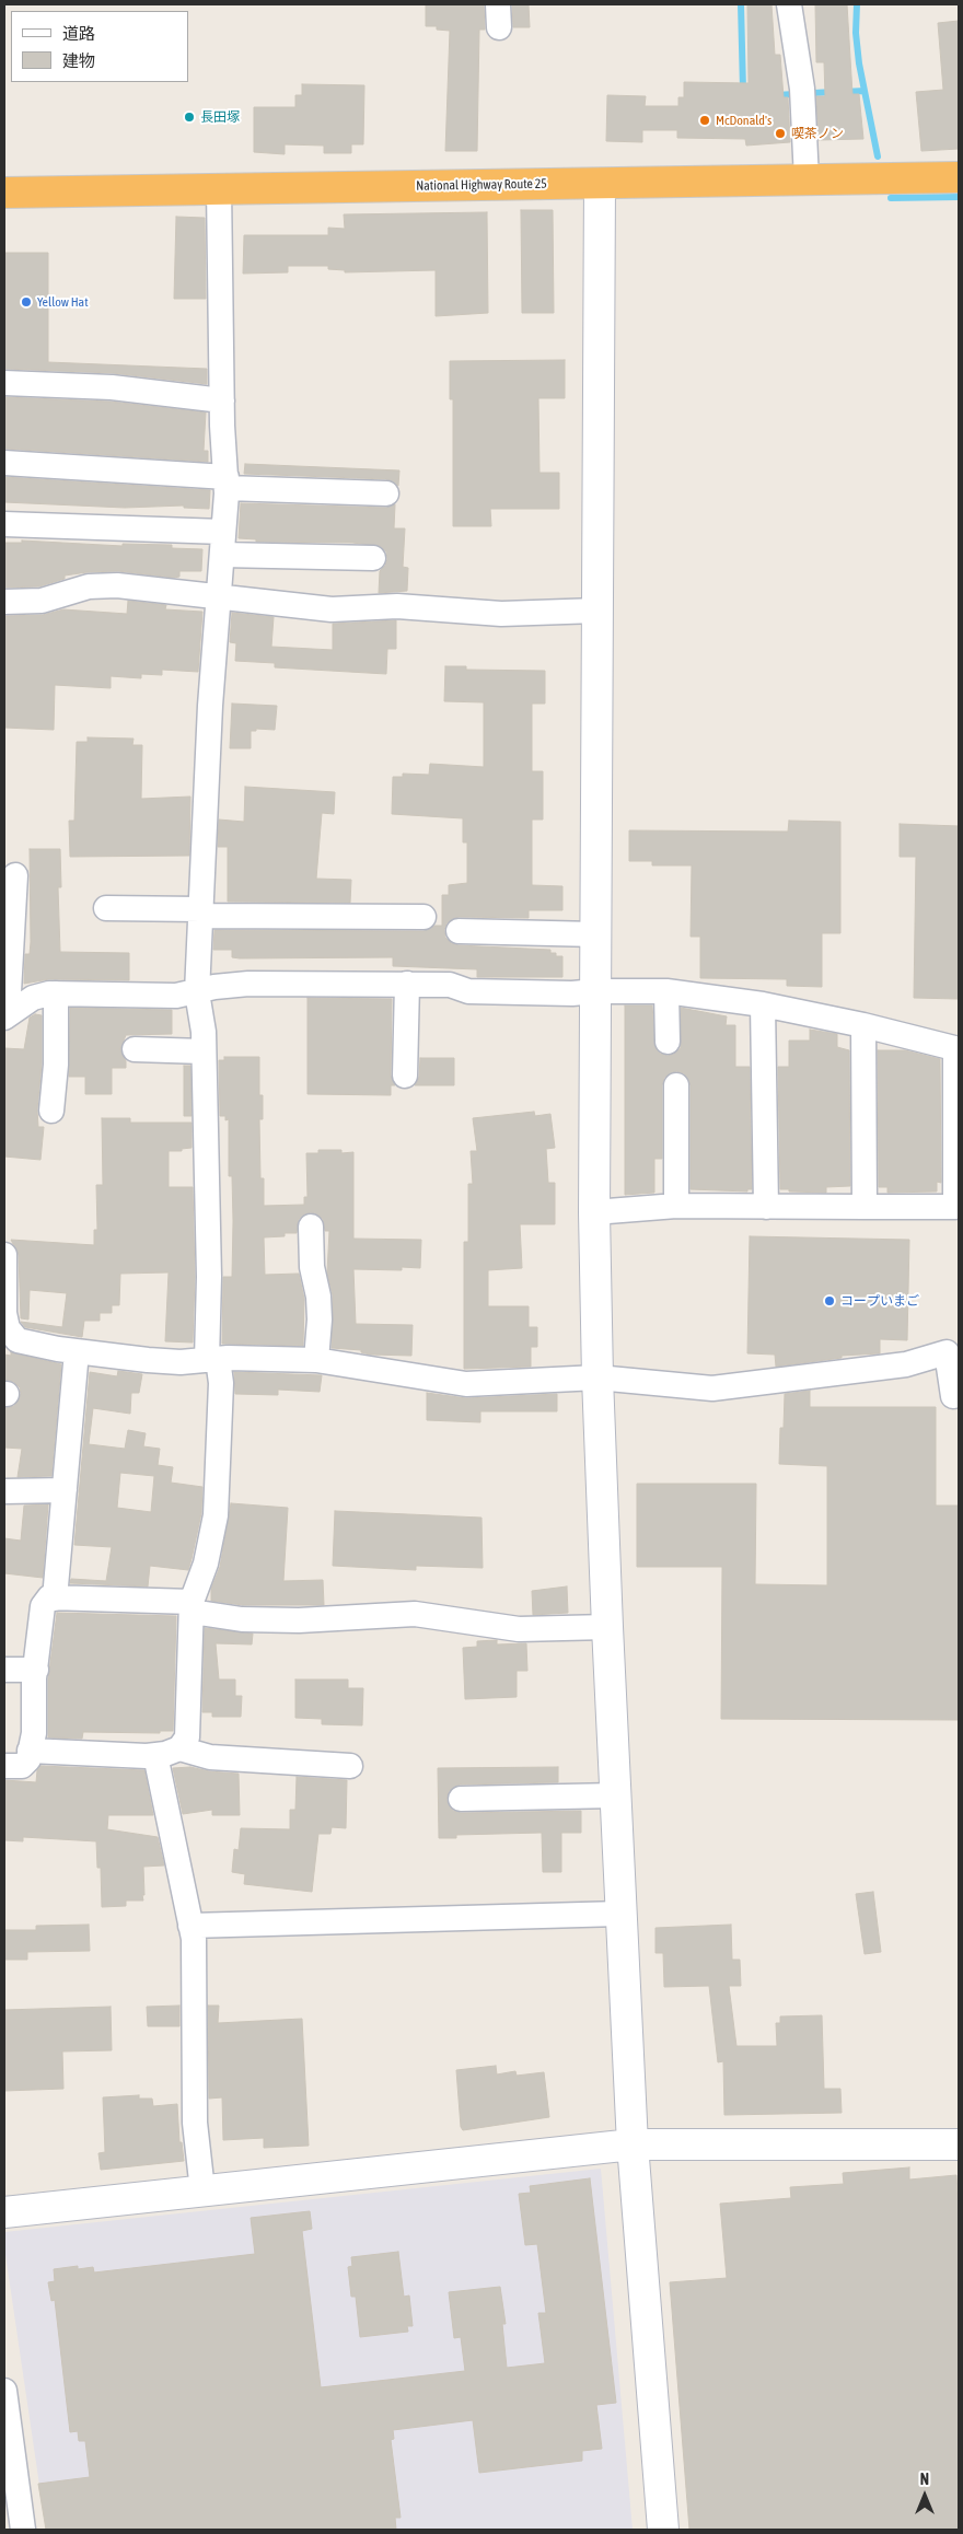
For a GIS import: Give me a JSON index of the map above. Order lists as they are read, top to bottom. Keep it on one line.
{"streets":{"highway":["National Highway Route 25"]},"places":["長田塚","McDonald's","喫茶ノン","Yellow Hat","コープいまご"],"legend":["道路","建物"],"north":"top"}
